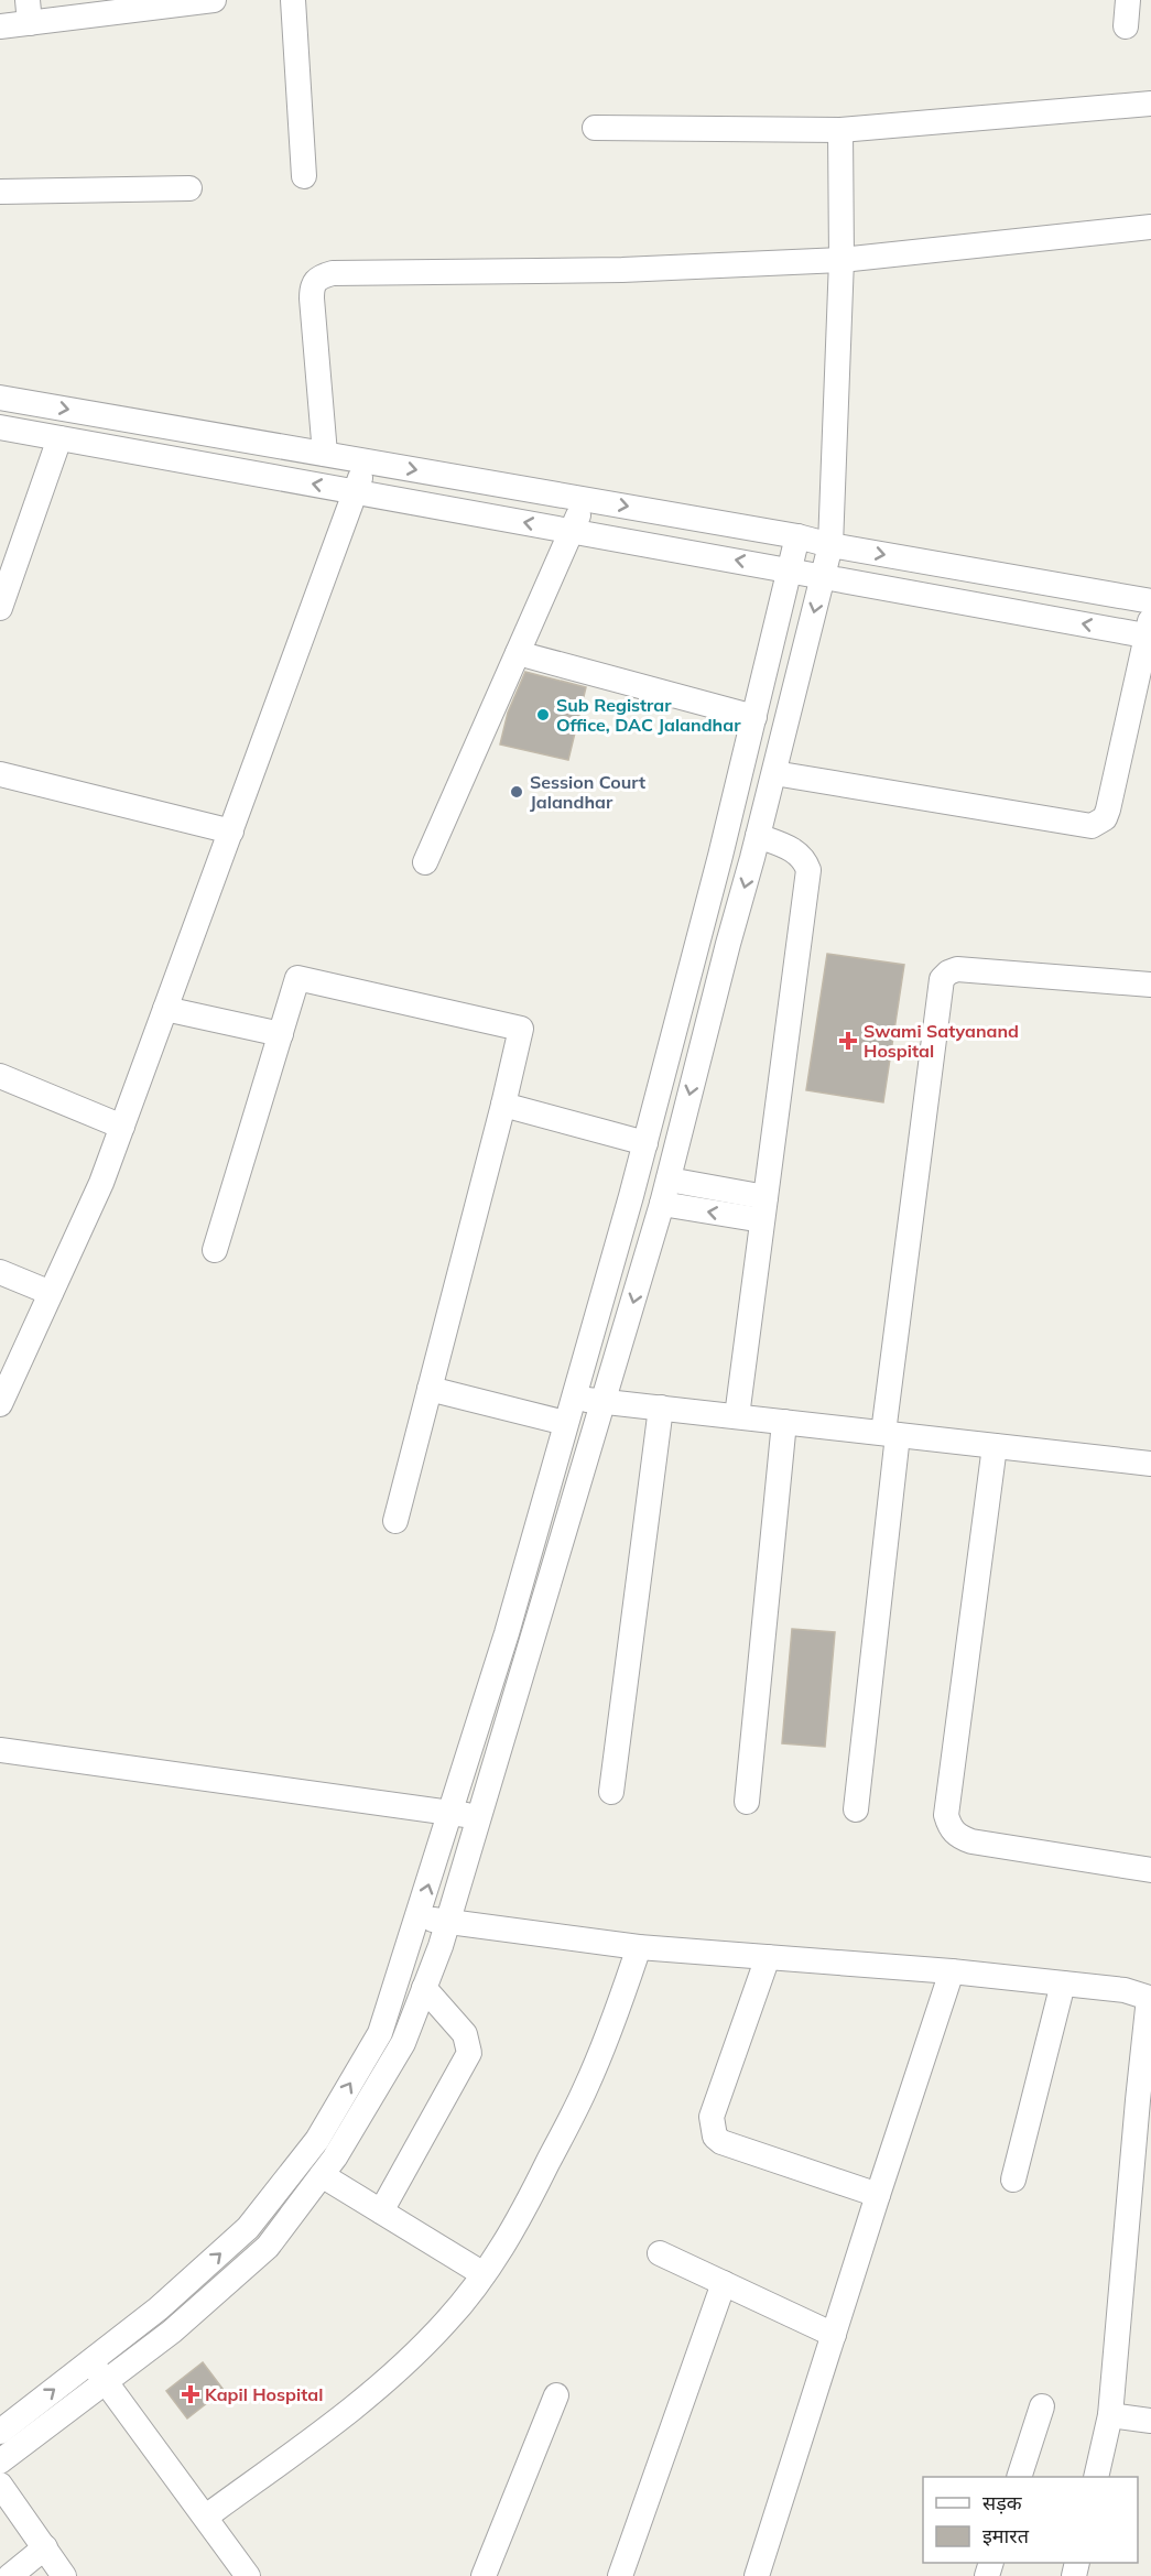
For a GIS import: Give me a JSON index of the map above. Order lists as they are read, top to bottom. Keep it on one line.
{"places":{"other":["Sub Registrar Office, DAC Jalandhar","Session Court Jalandhar"],"health":["Swami Satyanand Hospital","Kapil Hospital"]},"legend":["सड़क","इमारत"]}
